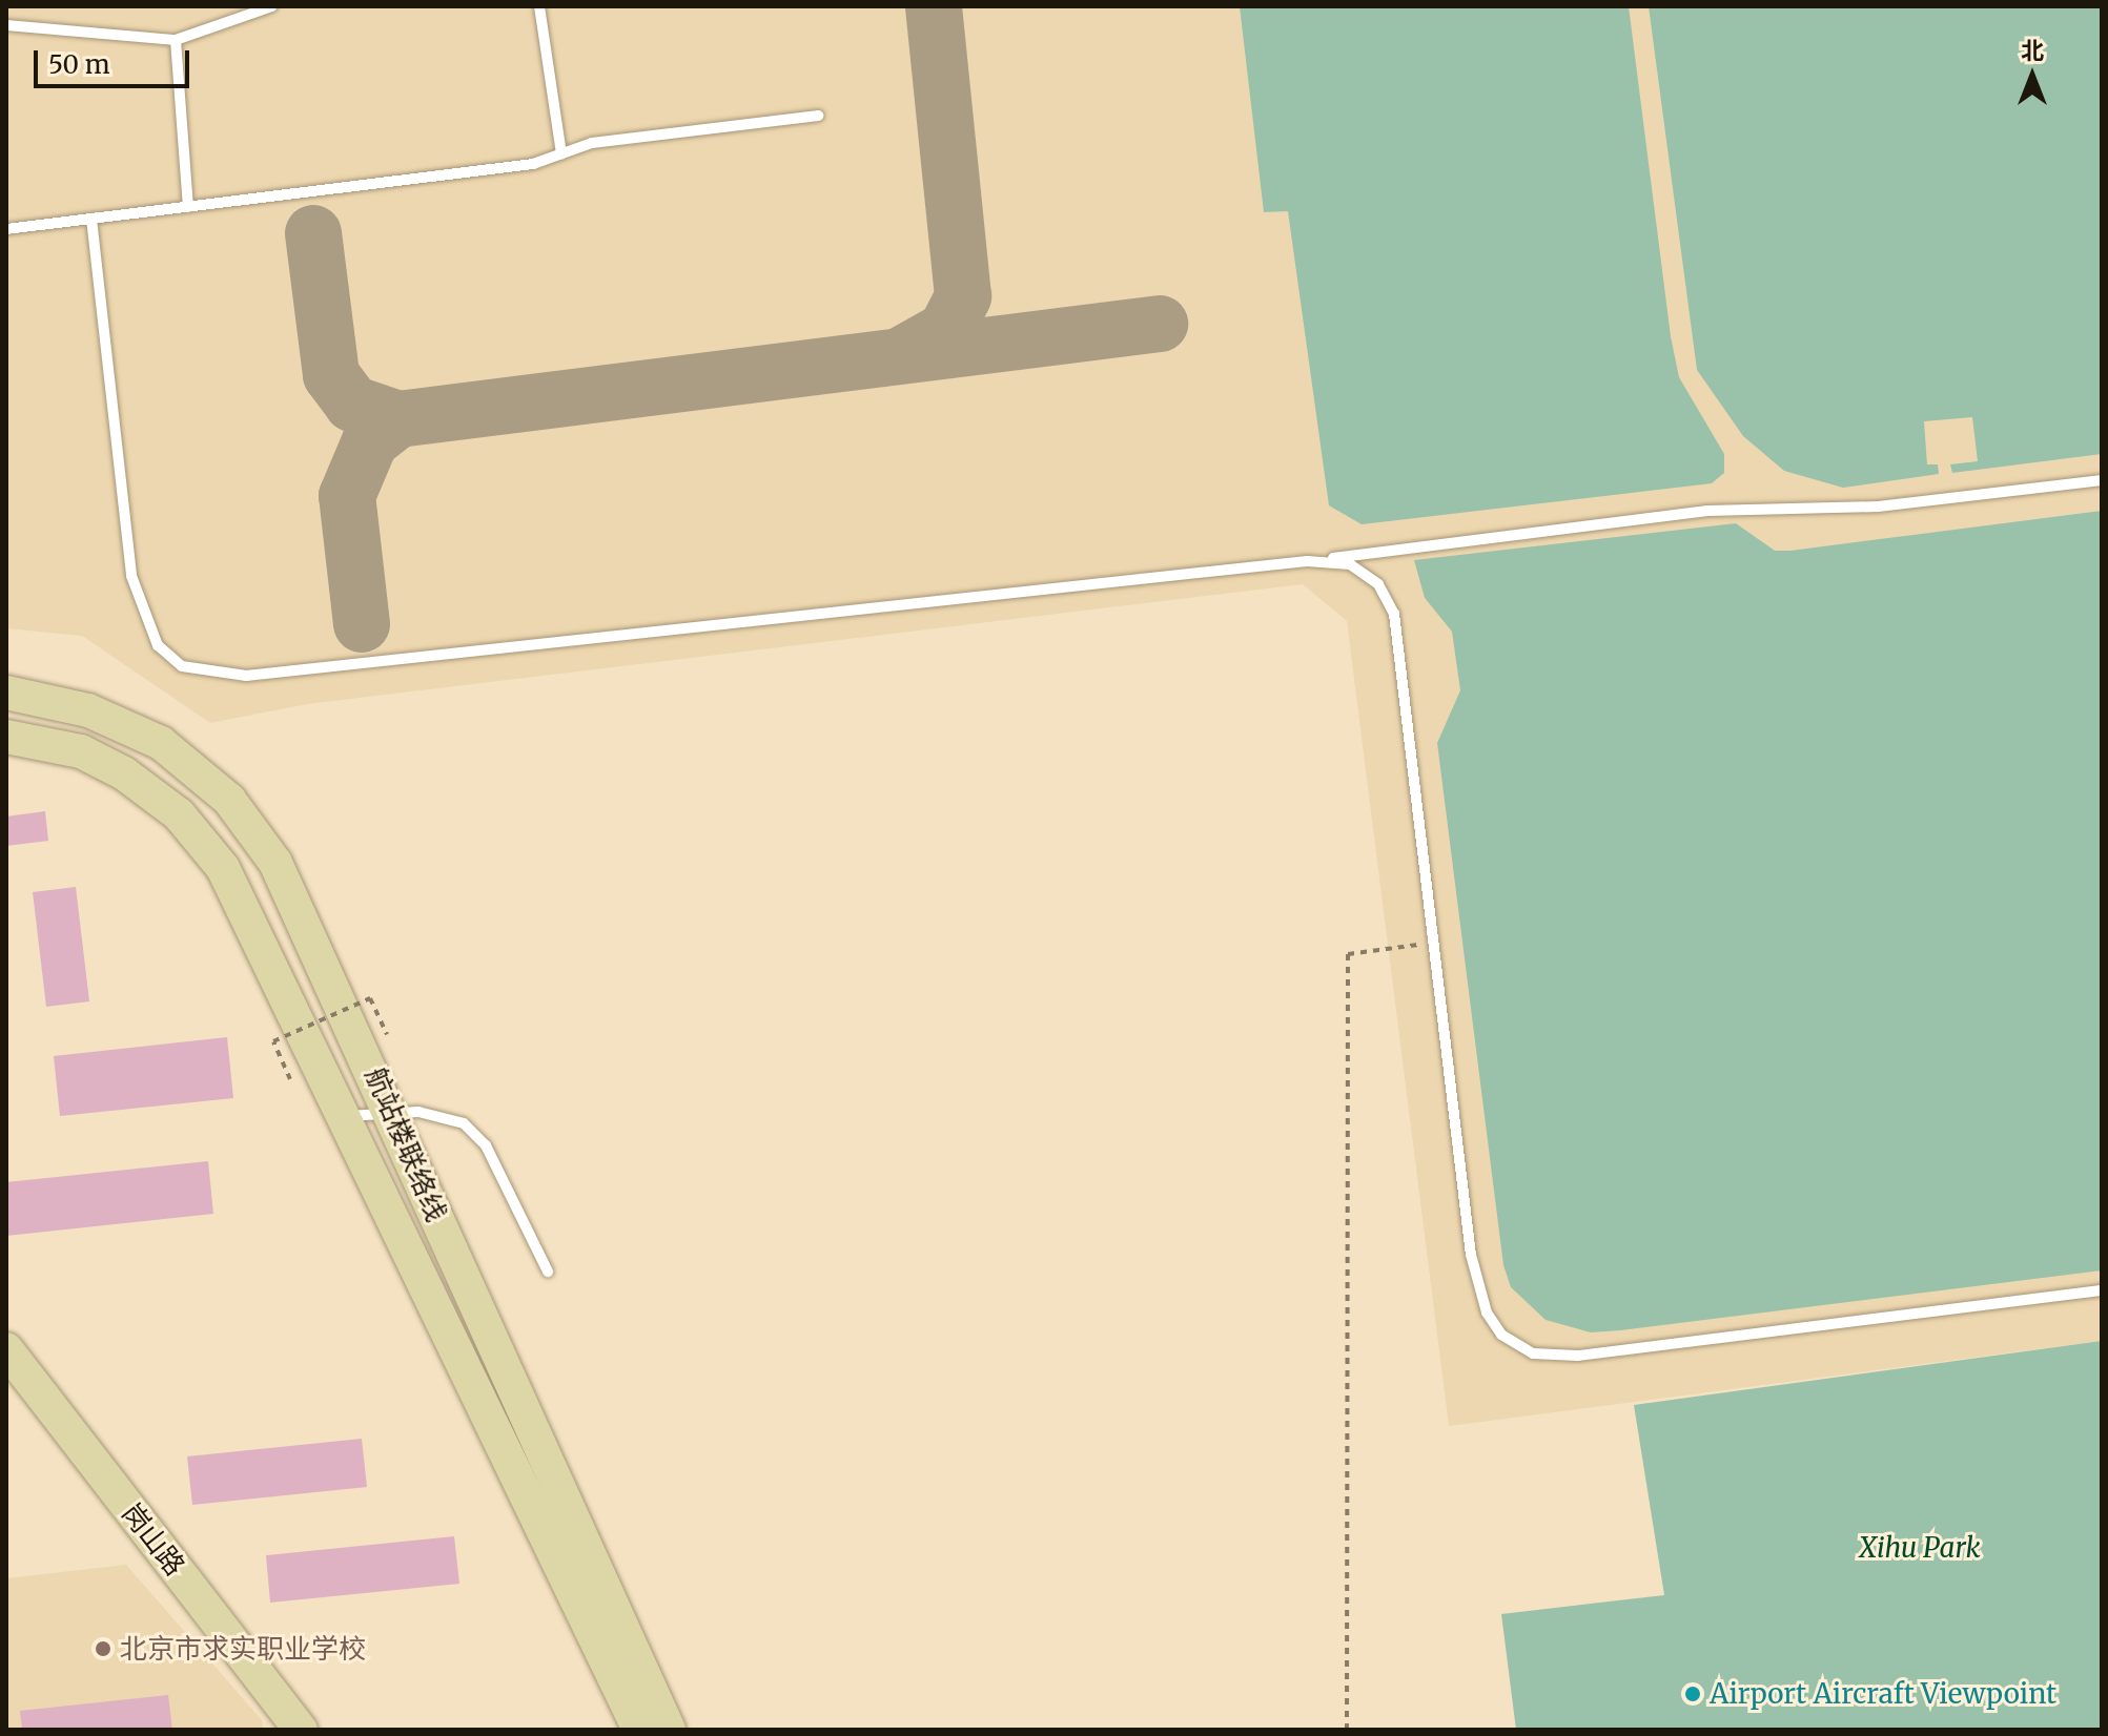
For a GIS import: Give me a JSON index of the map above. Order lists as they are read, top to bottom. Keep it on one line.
{"streets":{"main road":["航站楼联络线","岗山路"]},"parks":["Xihu Park"],"places":["北京市求实职业学校","Airport Aircraft Viewpoint"],"scale_bar":"50 m","north":"top"}
